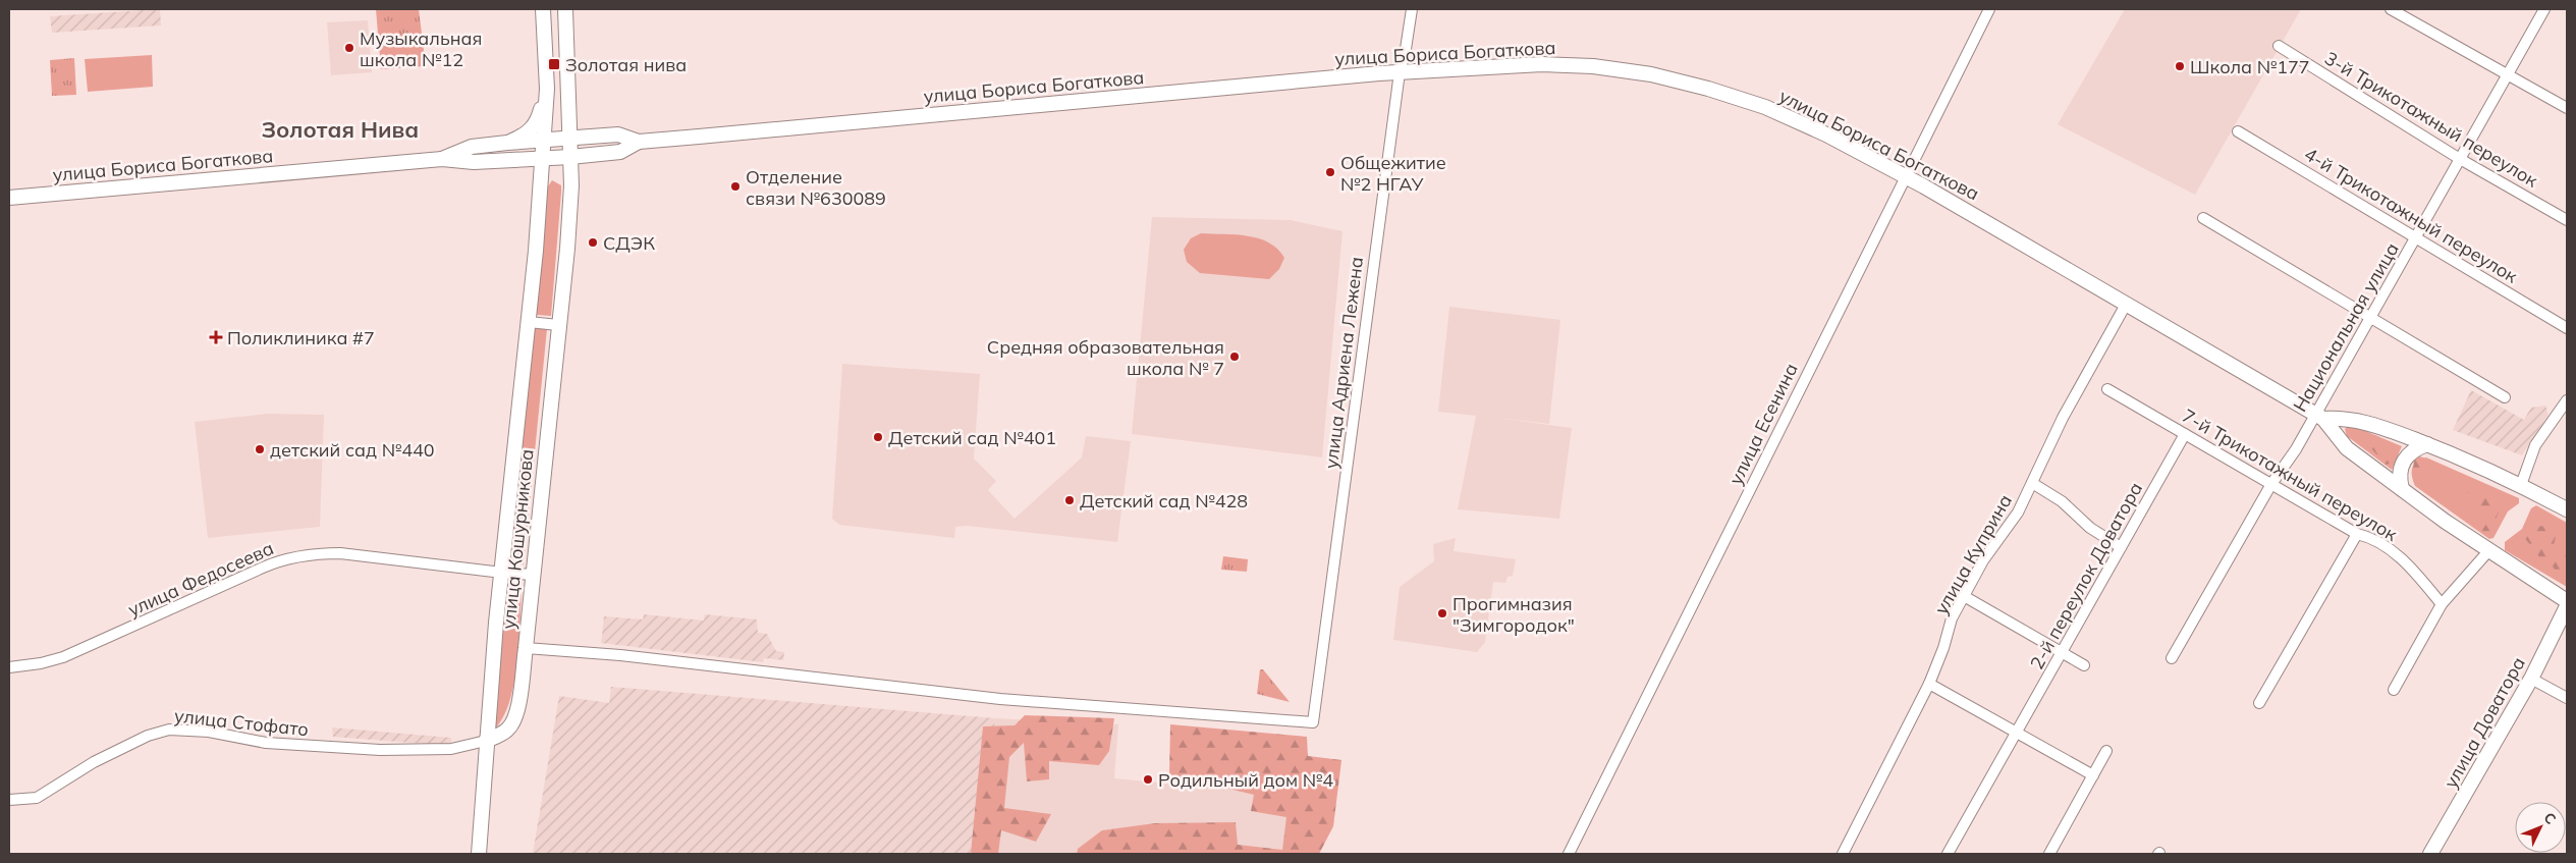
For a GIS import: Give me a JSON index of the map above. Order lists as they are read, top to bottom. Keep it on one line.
{"streets":{"main road":["улица Бориса Богаткова","улица Кошурникова","улица Доватора"],"street":["3-й Трикотажный переулок","4-й Трикотажный переулок","Национальная улица","улица Адриена Лежена","улица Есенина","7-й Трикотажный переулок","улица Куприна","2-й переулок Доватора","улица Федосеева","улица Стофато"]},"crossings":[["улица Бориса Богаткова","Национальная улица"],["улица Бориса Богаткова","улица Адриена Лежена"],["улица Бориса Богаткова","улица Есенина"],["улица Бориса Богаткова","улица Кошурникова"],["улица Бориса Богаткова","улица Куприна"],["3-й Трикотажный переулок","Национальная улица"],["4-й Трикотажный переулок","Национальная улица"],["Национальная улица","7-й Трикотажный переулок"],["улица Адриена Лежена","улица Кошурникова"],["7-й Трикотажный переулок","2-й переулок Доватора"],["улица Кошурникова","улица Федосеева"],["улица Кошурникова","улица Стофато"]],"districts":["Золотая Нива"],"places":{"other":["Музыкальная школа №12","Школа №177","Общежитие №2 НГАУ","Отделение связи №630089","СДЭК","Средняя образовательная школа № 7","Детский сад №401","детский сад №440","Детский сад №428","Прогимназия \"Зимгородок\"","Родильный дом №4"],"transit":["Золотая нива"],"health":["Поликлиника #7"]},"north":"top right"}
